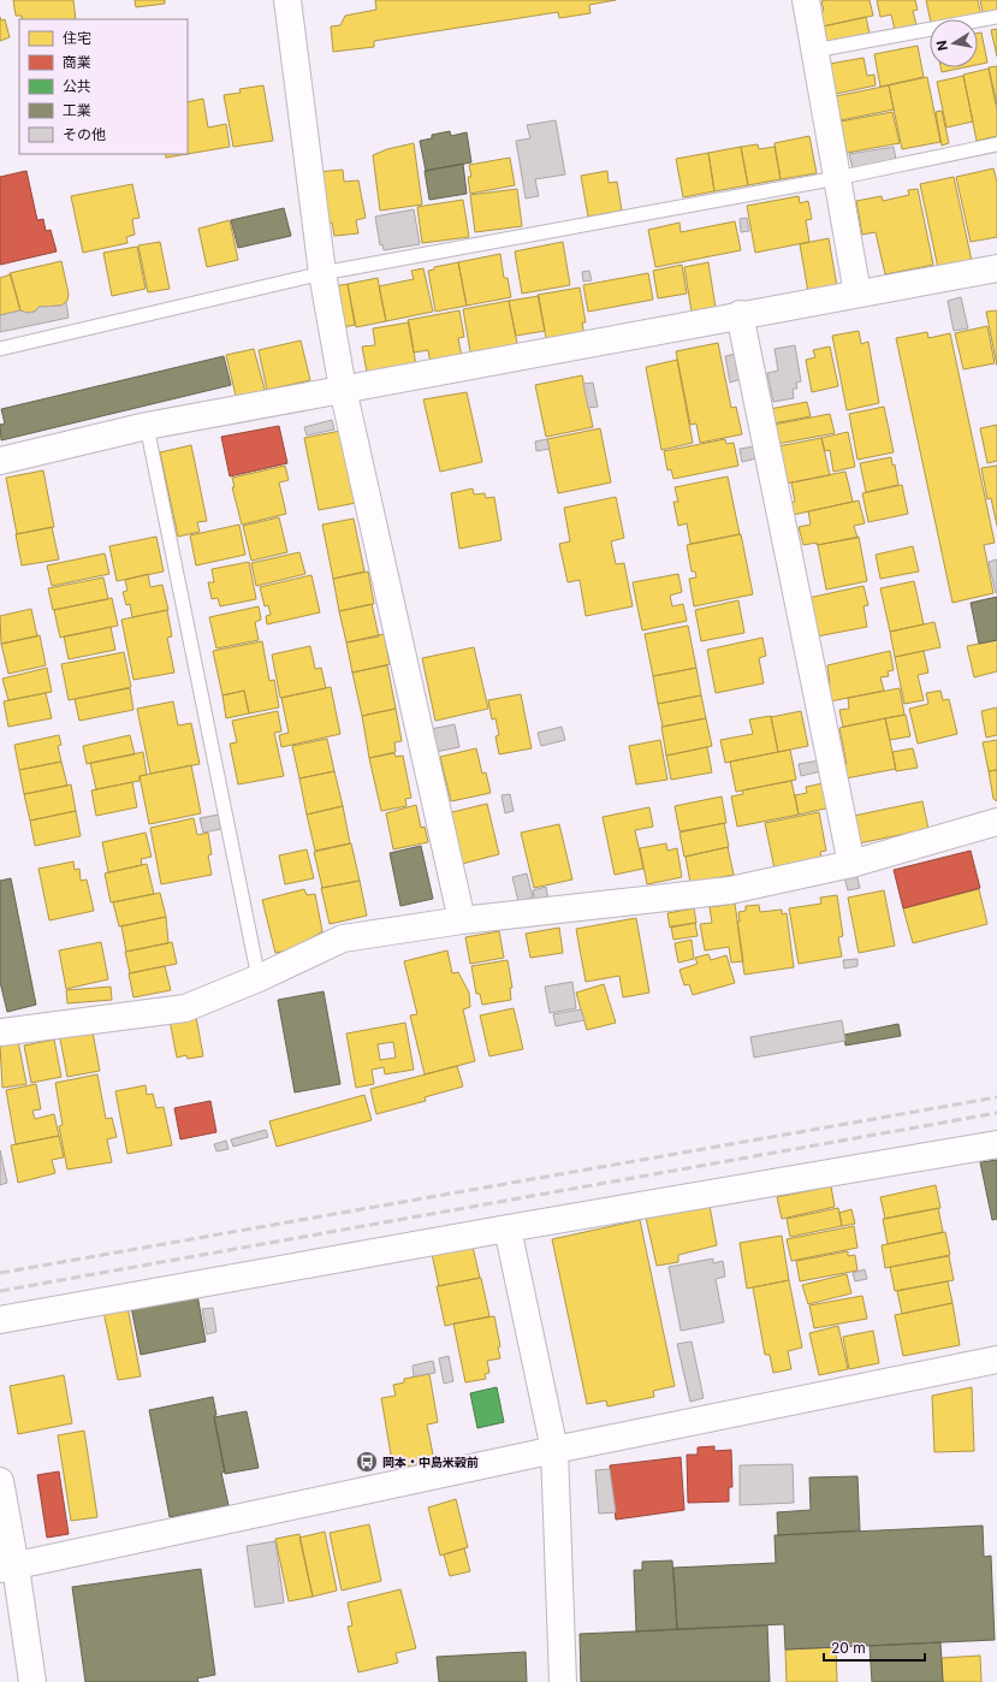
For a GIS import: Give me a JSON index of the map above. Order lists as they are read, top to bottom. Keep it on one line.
{"places":{"bus stop":["岡本・中島米穀前"]},"legend":["住宅","商業","公共","工業","その他"],"scale_bar":"20 m","north":"left"}
